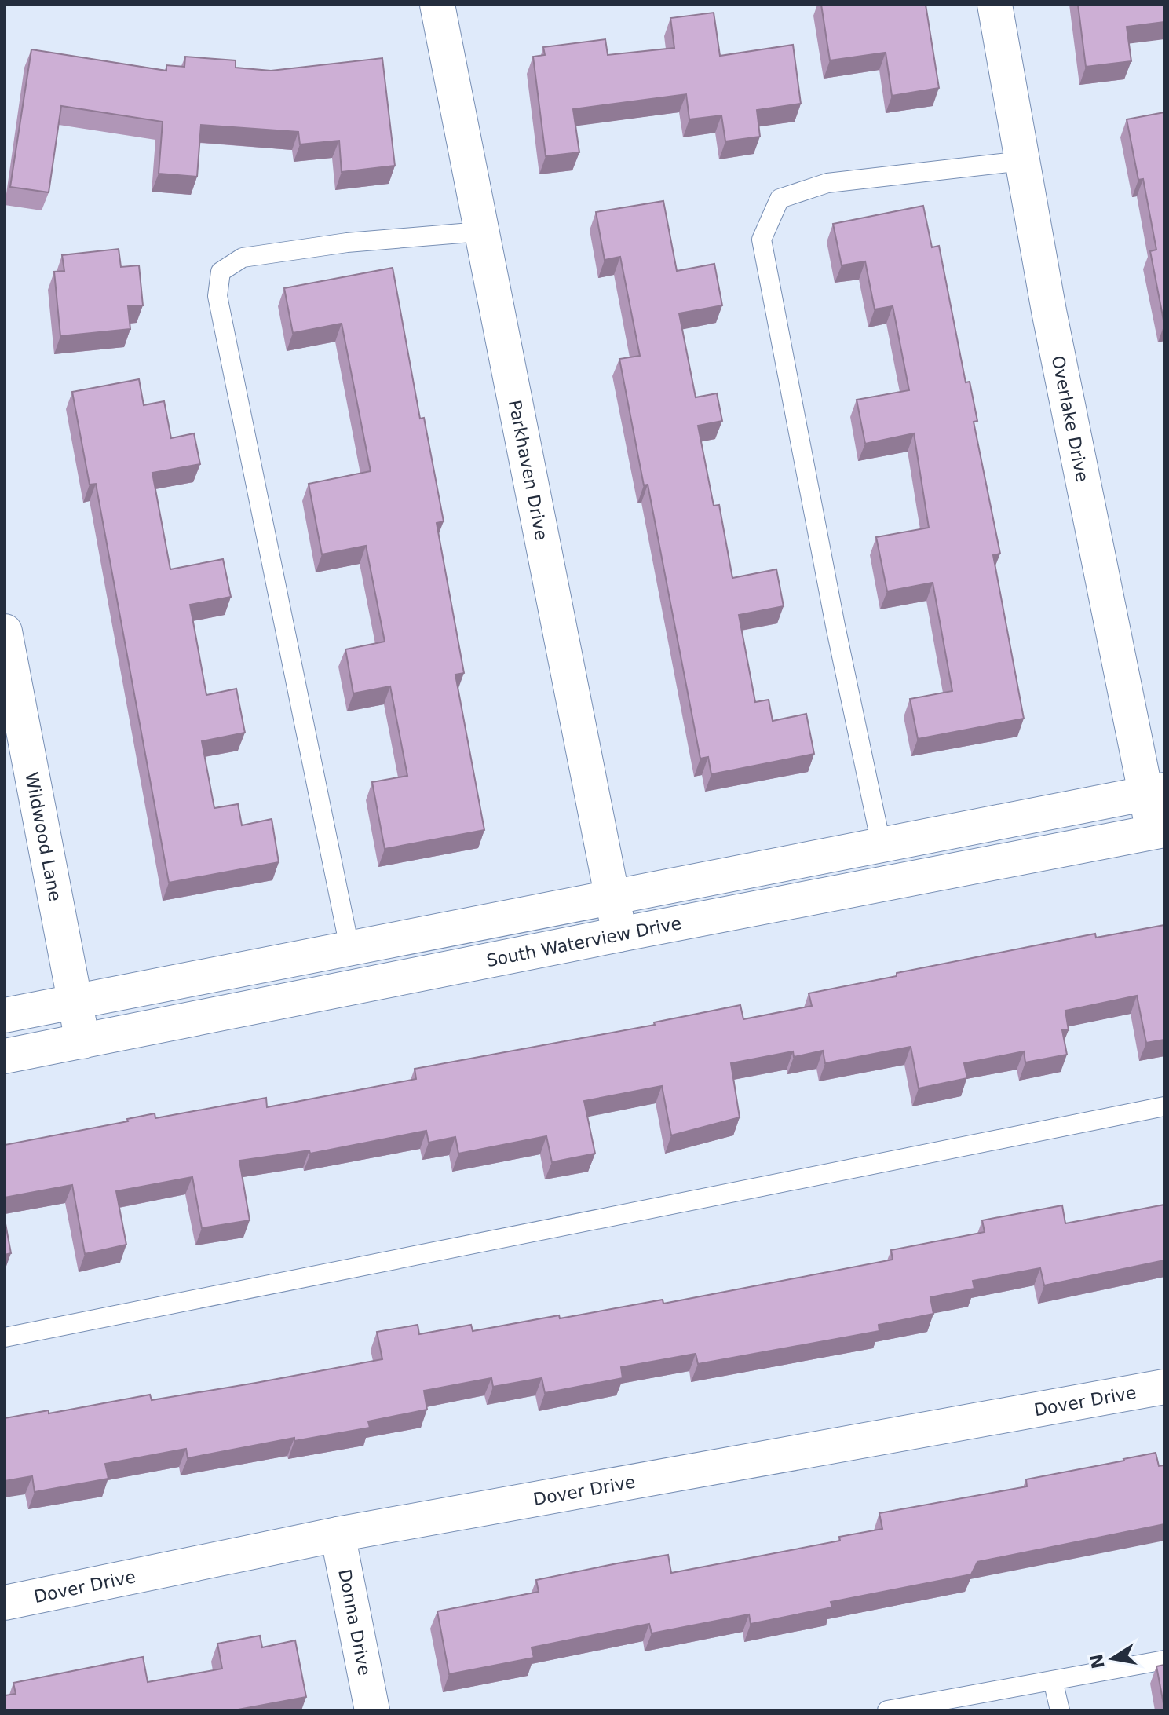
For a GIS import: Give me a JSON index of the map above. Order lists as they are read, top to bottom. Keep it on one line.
{"streets":{"street":["Overlake Drive","Parkhaven Drive","Wildwood Lane","South Waterview Drive","Dover Drive","Donna Drive"]},"crossings":[["Overlake Drive","South Waterview Drive"],["Parkhaven Drive","South Waterview Drive"],["Wildwood Lane","South Waterview Drive"],["Dover Drive","Donna Drive"]],"north":"left"}
